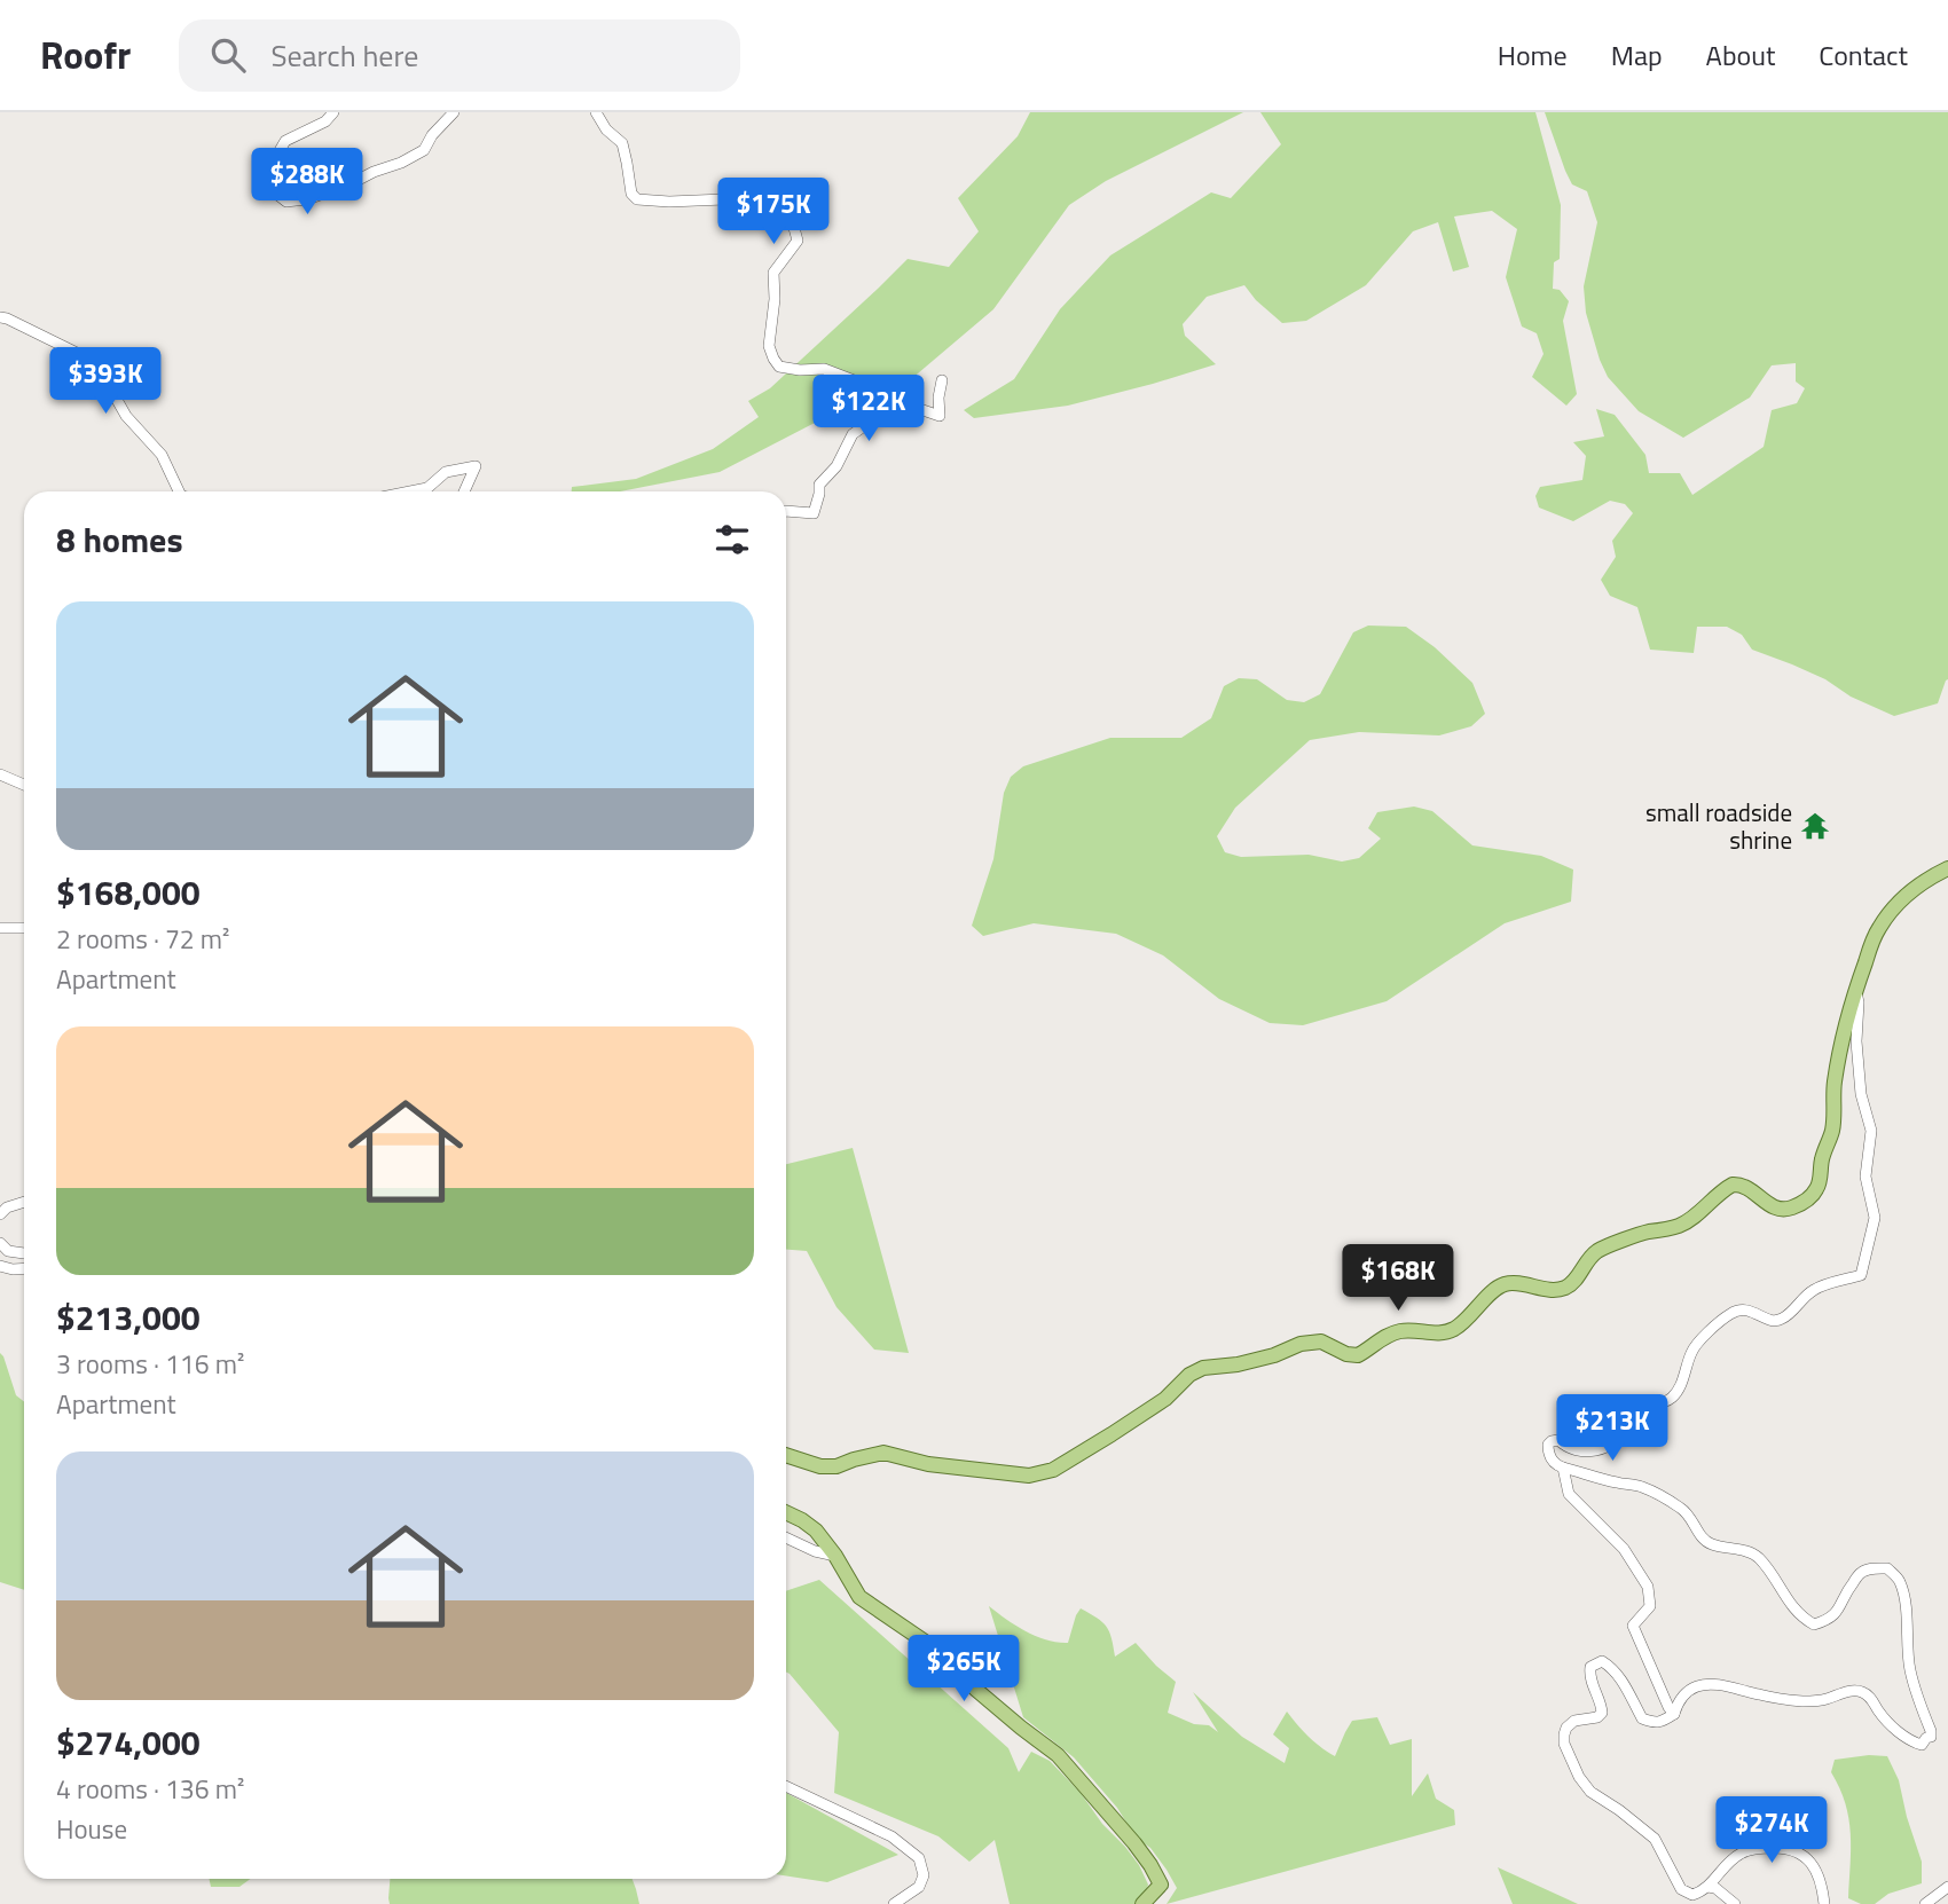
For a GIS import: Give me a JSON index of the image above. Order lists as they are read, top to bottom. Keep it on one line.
{"places":{"temple":["small roadside shrine"]},"page":{"header":"Roofr","search":"Search here","nav":["Home","Map","About","Contact"],"price":["$288K","$175K","$393K","$122K","$168K","$213K","$265K","$274K"],"heading":"8 homes","list":[{"name":"$168,000","note":"2 rooms · 72 m² · Apartment"},{"name":"$213,000","note":"3 rooms · 116 m² · Apartment"},{"name":"$274,000","note":"4 rooms · 136 m² · House"}]}}
